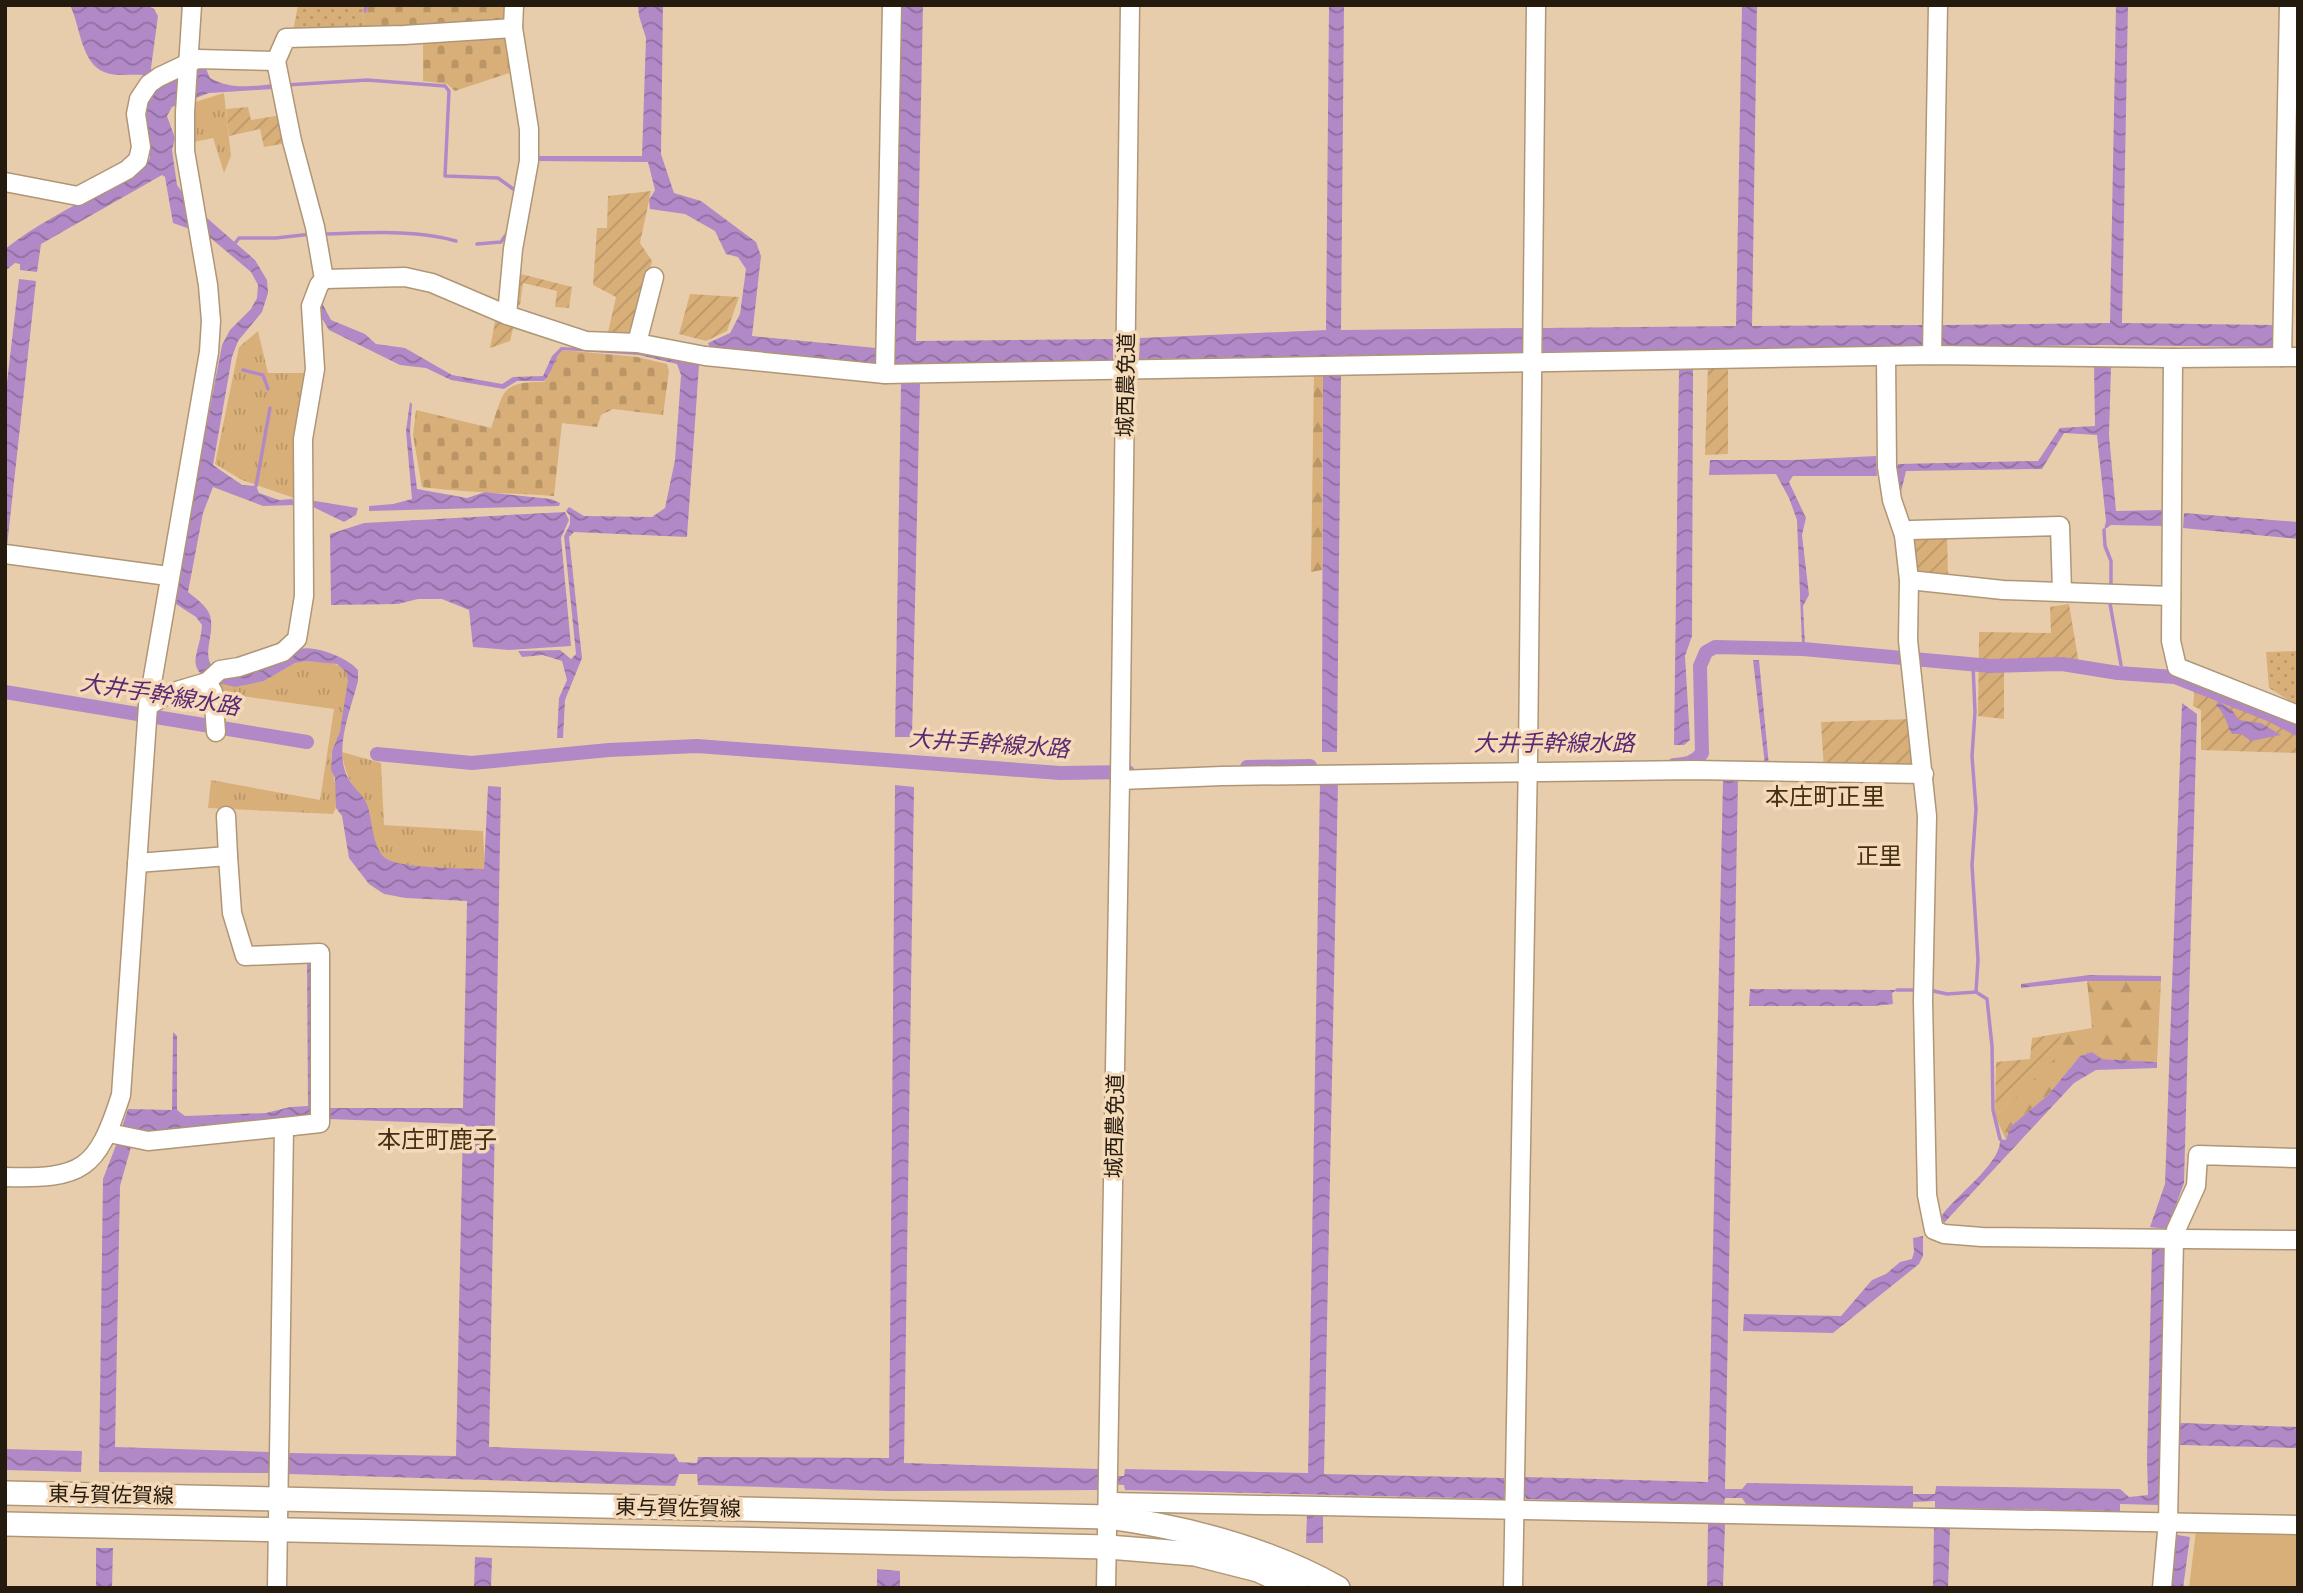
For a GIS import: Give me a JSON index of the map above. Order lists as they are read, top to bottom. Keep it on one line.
{"streets":{"main road":["東与賀佐賀線"],"street":["城西農免道"]},"crossings":[["城西農免道","東与賀佐賀線"]],"districts":["本庄町正里","正里","本庄町鹿子"],"water":["大井手幹線水路"]}
